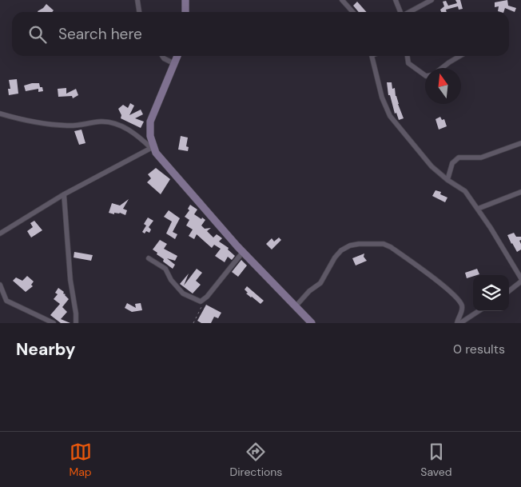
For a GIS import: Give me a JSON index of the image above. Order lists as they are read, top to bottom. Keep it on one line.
{"north":"top","page":{"search":"Search here","heading":["Nearby","0 results"],"nav":["Map","Directions","Saved"]}}
